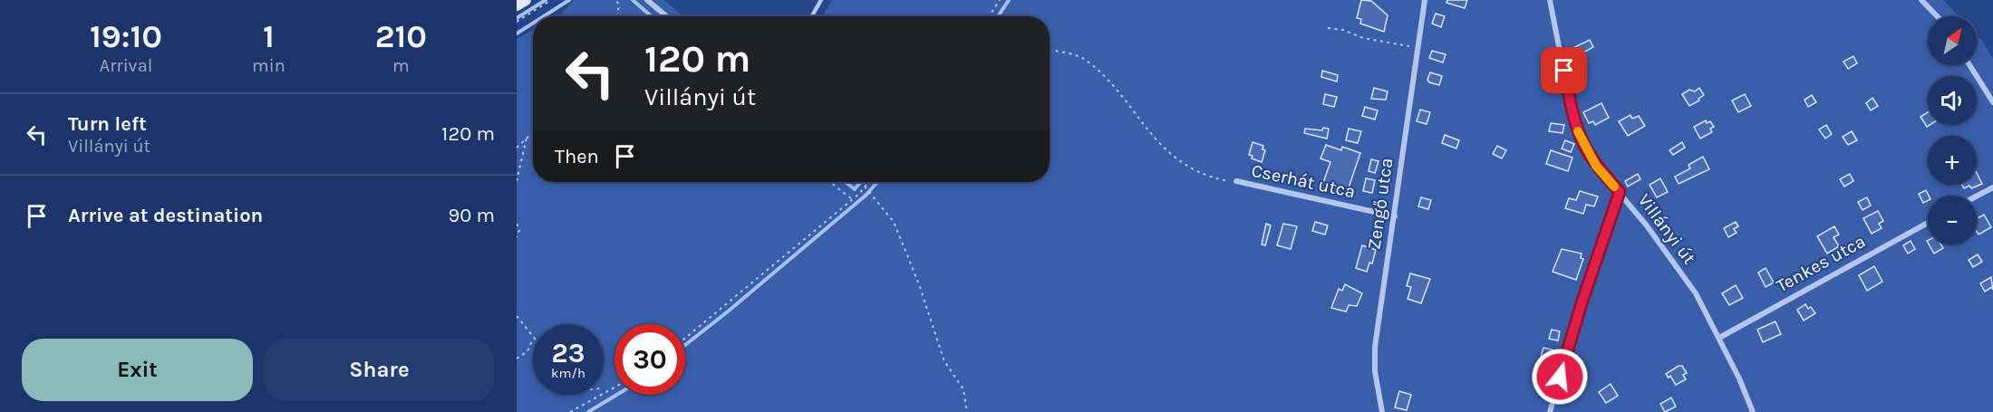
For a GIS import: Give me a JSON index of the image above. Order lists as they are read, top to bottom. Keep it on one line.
{"streets":{"street":["Cserhát utca","Zengő utca","Villányi út","Tenkes utca"]},"crossings":[["Cserhát utca","Zengő utca"],["Villányi út","Tenkes utca"]],"north":"top right","page":{"eta":["19:10","Arrival","1","min","210","m"],"map_buttons":["+","−"],"turn":["120 m","Villányi út"],"list":[{"name":"Turn left","note":"Villányi út","value":"120 m"},{"name":"Arrive at destination","value":"90 m"}],"then":"Then","speed":"23 km/h","limit":"30","buttons":["Exit","Share"]}}
